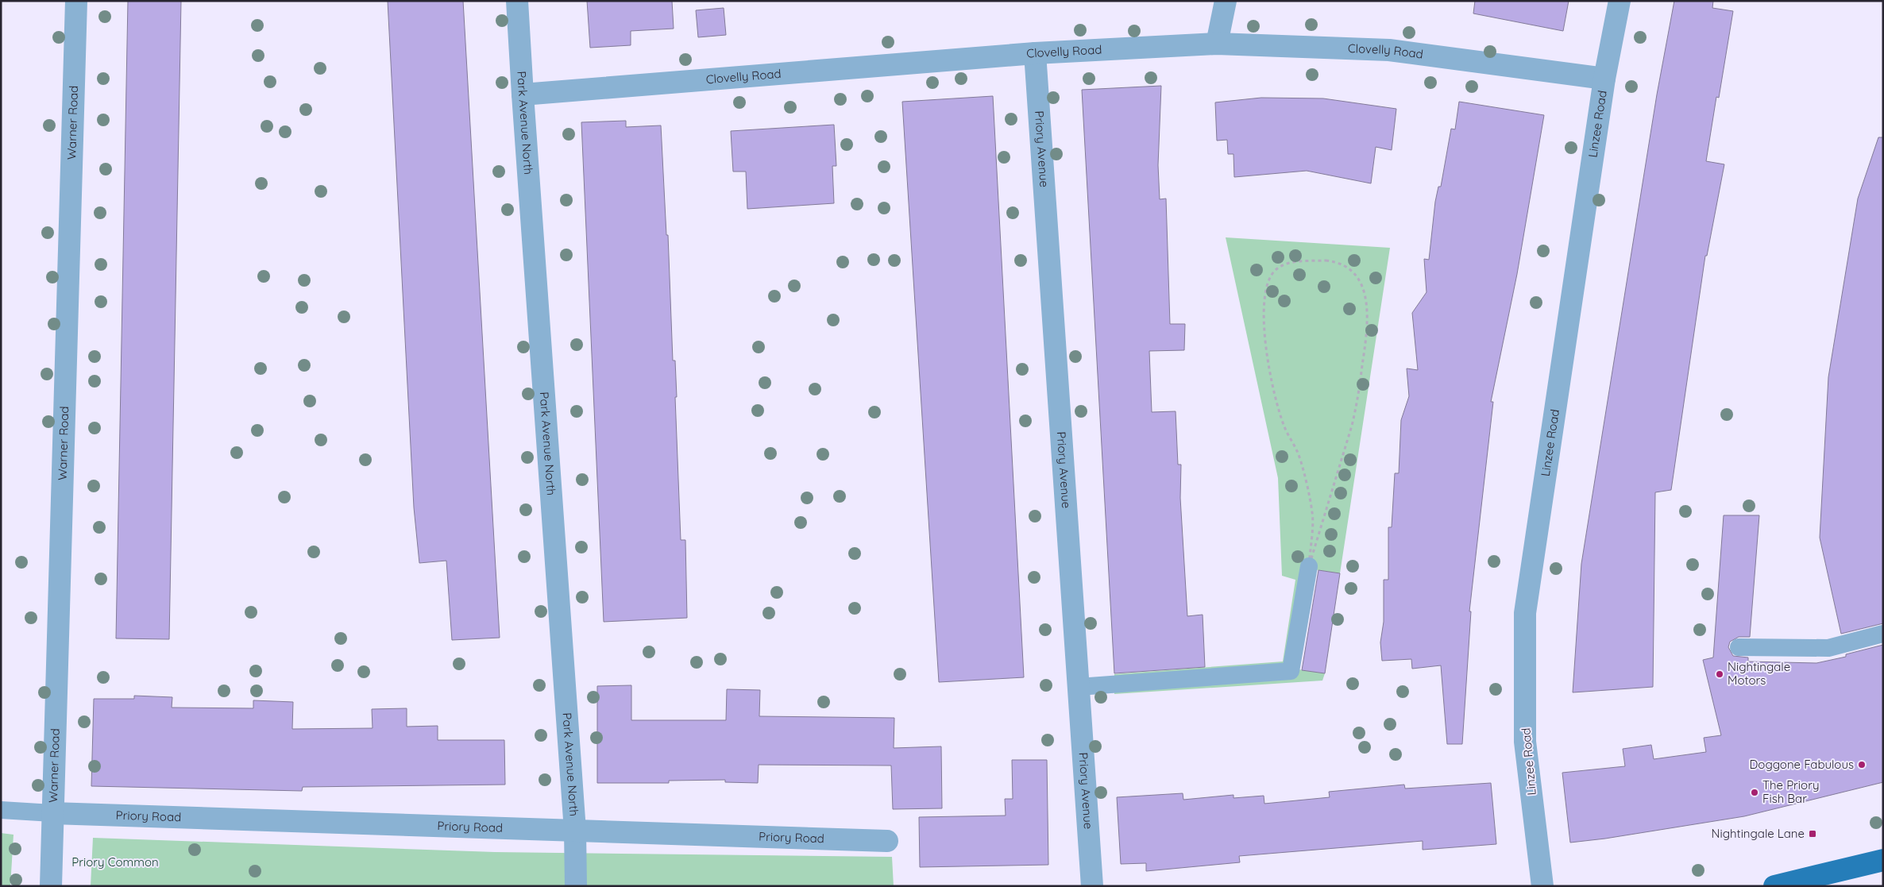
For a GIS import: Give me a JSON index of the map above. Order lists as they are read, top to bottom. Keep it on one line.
{"streets":{"street":["Clovelly Road","Warner Road","Park Avenue North","Linzee Road","Priory Avenue","Priory Road"]},"crossings":[["Clovelly Road","Park Avenue North"],["Clovelly Road","Linzee Road"],["Clovelly Road","Priory Avenue"],["Warner Road","Priory Road"],["Park Avenue North","Priory Road"]],"parks":["Priory Common"],"places":{"other":["Nightingale Motors","Doggone Fabulous","The Priory Fish Bar"],"transit":["Nightingale Lane"]}}
